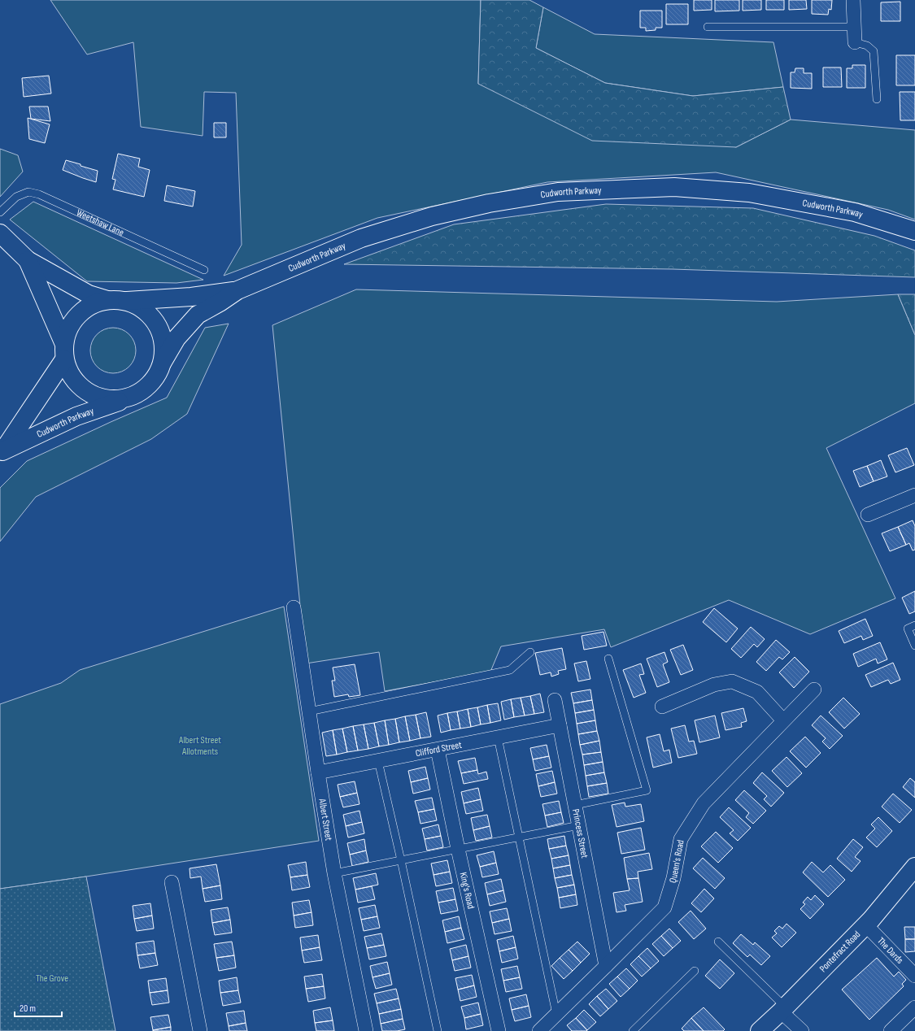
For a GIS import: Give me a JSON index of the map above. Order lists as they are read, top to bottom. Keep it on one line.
{"streets":{"main road":["Cudworth Parkway","Pontefract Road"],"street":["Clifford Street","Albert Street","Princess Street","Queen's Road","King's Road","The Dards"],"lane":["Weetshaw Lane"]},"crossings":[["Clifford Street","Albert Street"],["Clifford Street","Princess Street"],["Clifford Street","King's Road"],["Princess Street","Queen's Road"],["The Dards","Pontefract Road"]],"parks":["Albert Street Allotments","The Grove"],"scale_bar":"20 m"}
